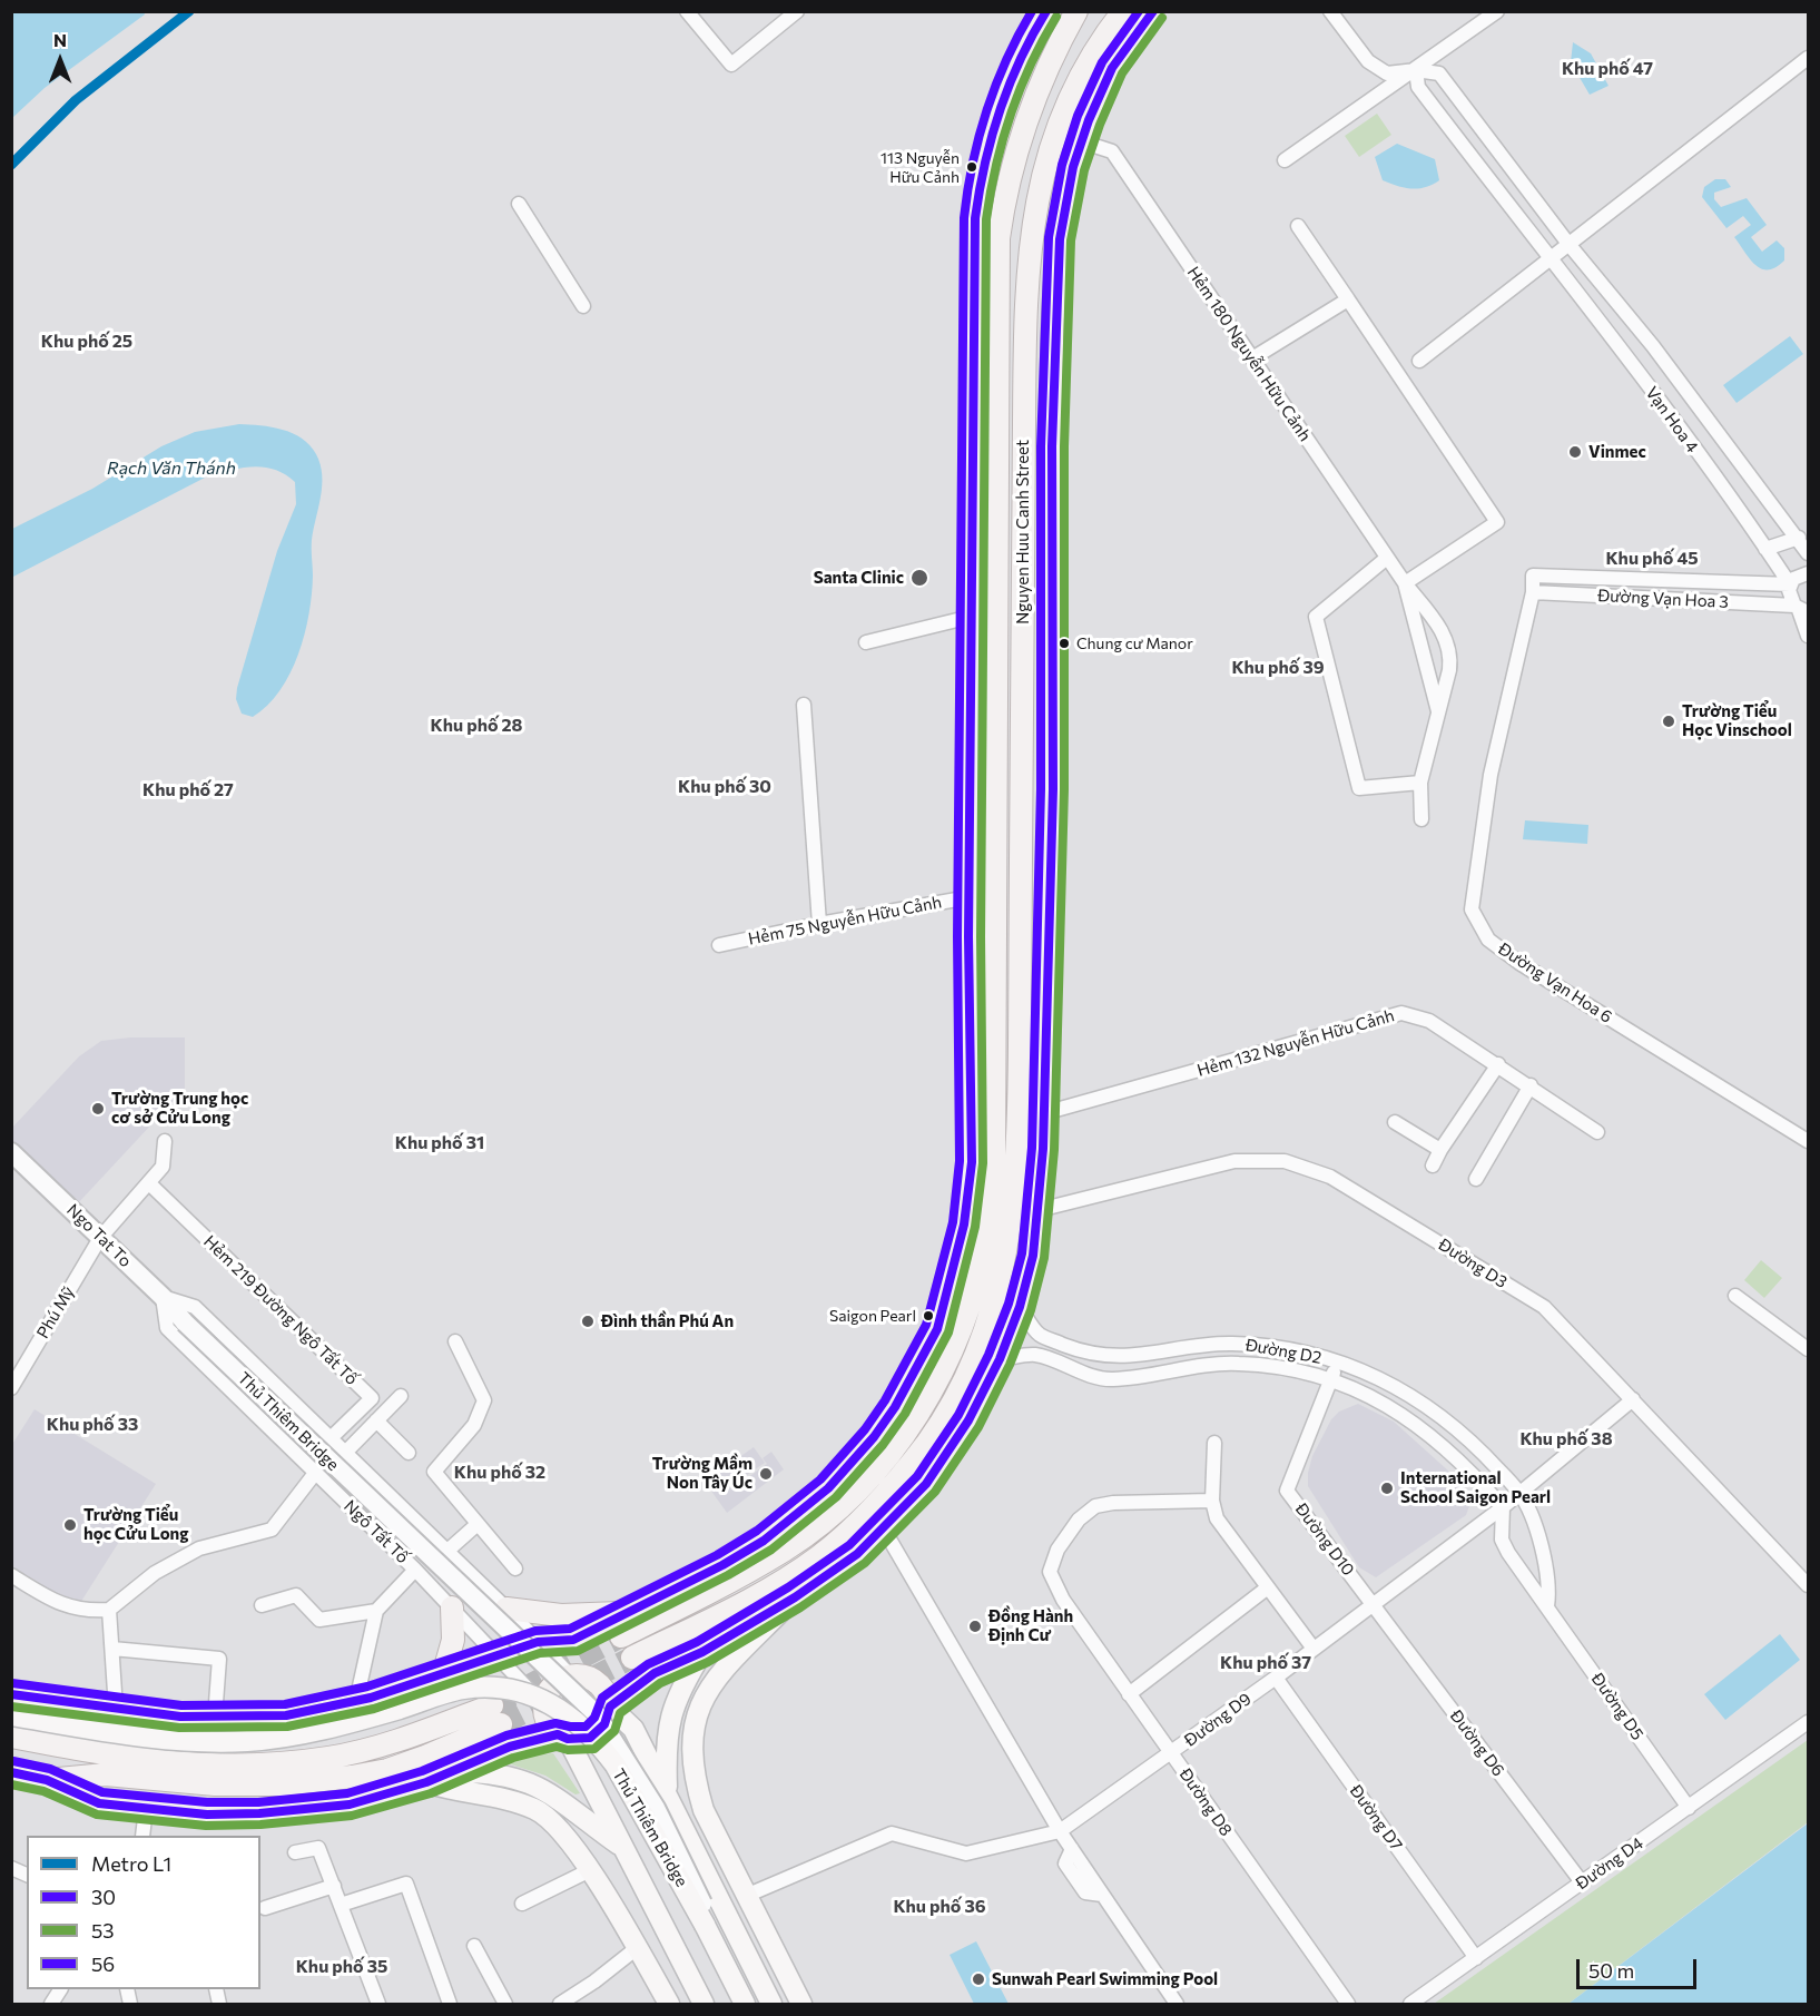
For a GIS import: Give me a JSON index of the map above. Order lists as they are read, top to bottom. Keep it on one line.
{"streets":{"main road":["Nguyen Huu Canh Street","Thủ Thiêm Bridge"],"street":["Hẻm 180 Nguyễn Hữu Cảnh","Vạn Hoa 4","Đường Vạn Hoa 3","Hẻm 75 Nguyễn Hữu Cảnh","Đường Vạn Hoa 6","Hẻm 132 Nguyễn Hữu Cảnh","Ngo Tat To","Đường D3","Hẻm 219 Đường Ngô Tất Tố","Phú Mỹ","Đường D2","Ngô Tất Tố","Đường D10","Đường D5","Đường D9","Đường D6","Đường D8","Đường D7","Đường D4"]},"crossings":[["Hẻm 180 Nguyễn Hữu Cảnh","Nguyen Huu Canh Street"],["Vạn Hoa 4","Đường Vạn Hoa 3"],["Nguyen Huu Canh Street","Hẻm 132 Nguyễn Hữu Cảnh"],["Nguyen Huu Canh Street","Đường D3"],["Nguyen Huu Canh Street","Đường D2"],["Nguyen Huu Canh Street","Thủ Thiêm Bridge"],["Nguyen Huu Canh Street","Ngô Tất Tố"],["Đường Vạn Hoa 3","Đường Vạn Hoa 6"],["Ngo Tat To","Phú Mỹ"],["Ngo Tat To","Thủ Thiêm Bridge"],["Ngo Tat To","Ngô Tất Tố"],["Đường D3","Đường D9"],["Hẻm 219 Đường Ngô Tất Tố","Phú Mỹ"],["Đường D2","Đường D10"],["Đường D2","Đường D5"],["Đường D2","Đường D9"],["Thủ Thiêm Bridge","Ngô Tất Tố"],["Đường D10","Đường D9"],["Đường D10","Đường D6"],["Đường D5","Đường D9"],["Đường D5","Đường D4"],["Đường D9","Đường D6"],["Đường D9","Đường D8"],["Đường D9","Đường D7"],["Đường D6","Đường D4"],["Đường D7","Đường D4"]],"districts":["Khu phố 47","Khu phố 25","Khu phố 45","Khu phố 39","Khu phố 28","Khu phố 30","Khu phố 27","Khu phố 31","Khu phố 33","Khu phố 38","Khu phố 32","Khu phố 37","Khu phố 36","Khu phố 35"],"water":["Rạch Văn Thánh"],"places":["113 Nguyễn Hữu Cảnh","Vinmec","Santa Clinic","Chung cư Manor","Trường Tiểu Học Vinschool","Trường Trung học cơ sở Cửu Long","Saigon Pearl","Đình thần Phú An","Trường Mầm Non Tây Úc","International School Saigon Pearl","Trường Tiểu học Cửu Long","Đồng Hành Định Cư","Sunwah Pearl Swimming Pool"],"lines":["metro line L1","transit line 30","transit line 56","transit line 53"],"legend":["Metro L1","30","53","56"],"scale_bar":"50 m","north":"top"}
